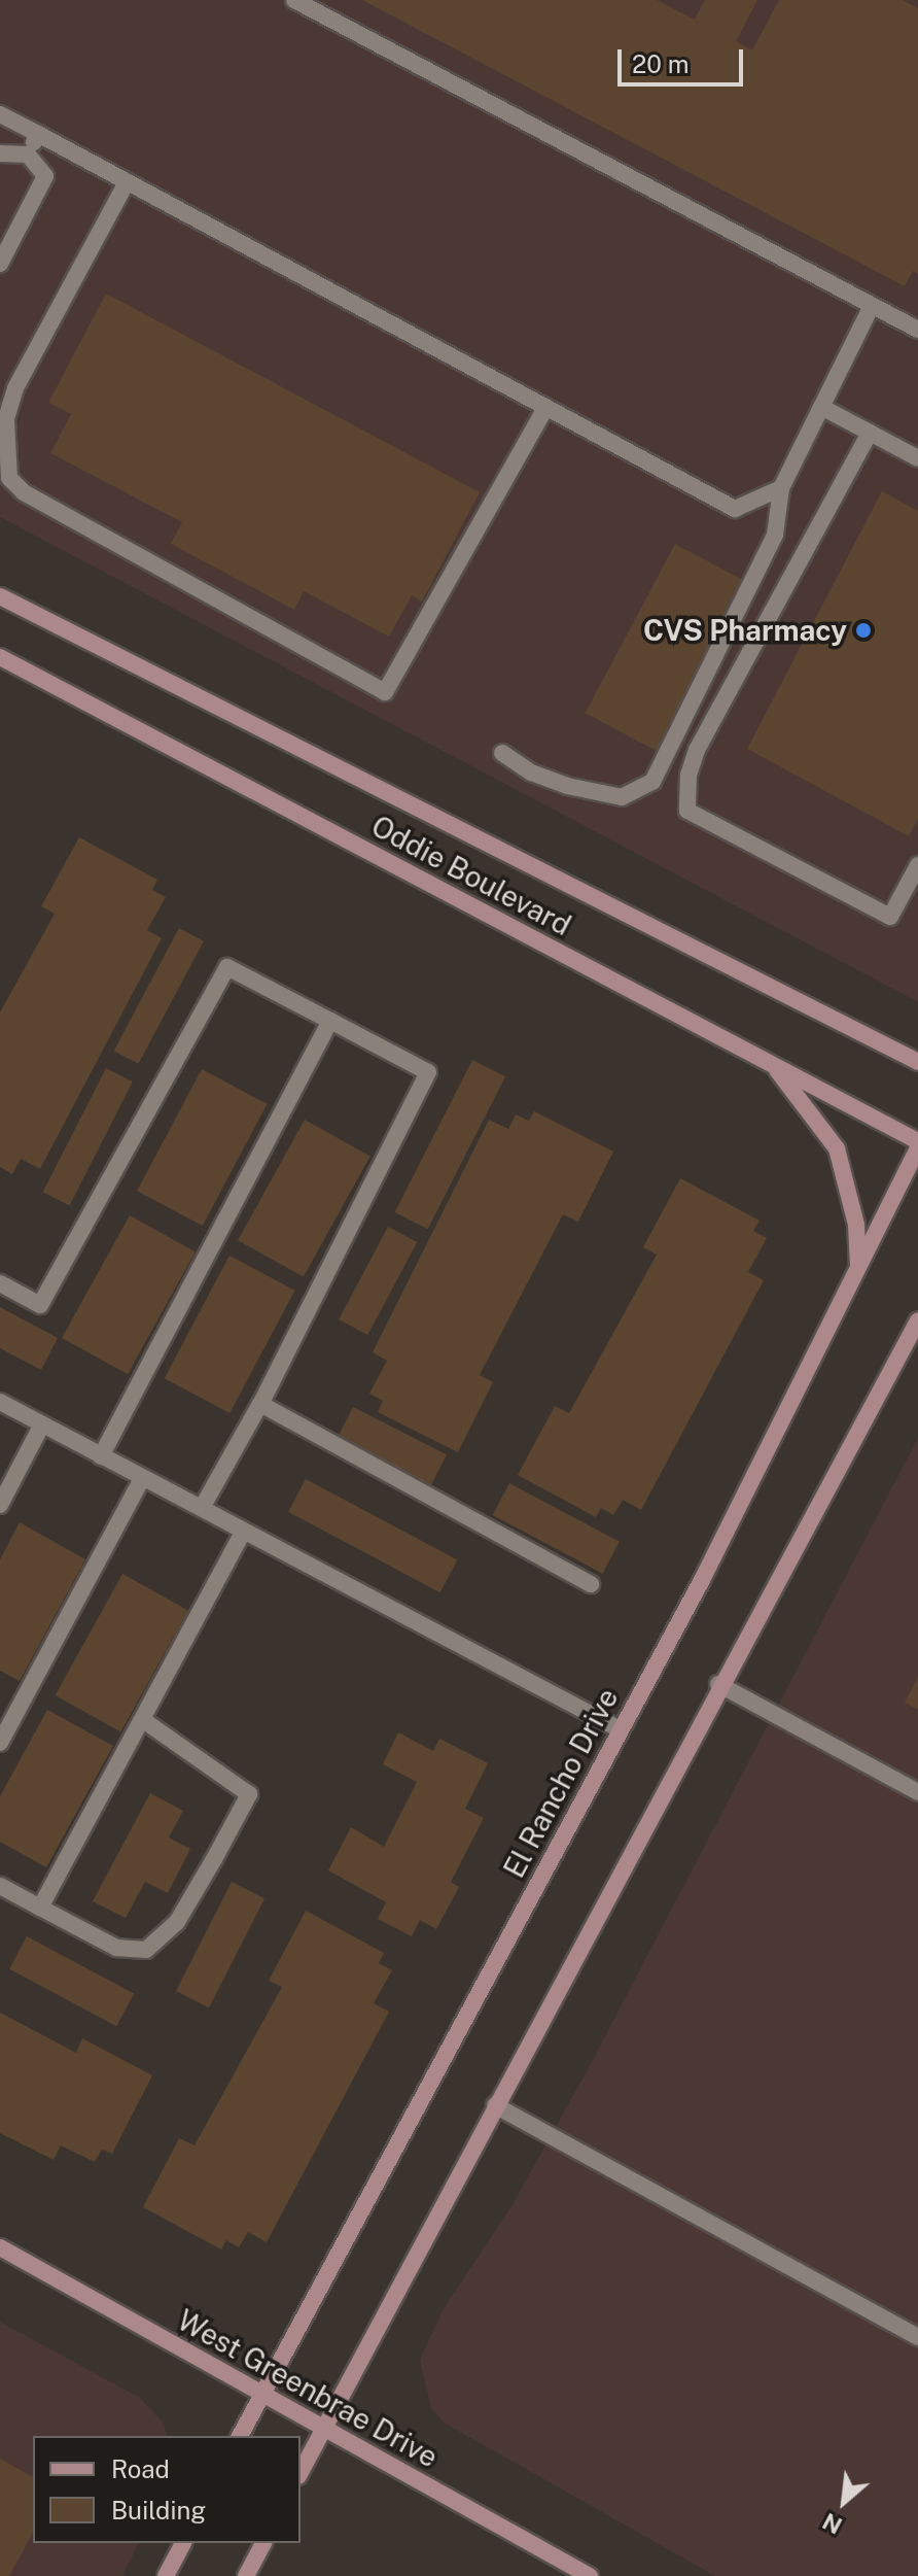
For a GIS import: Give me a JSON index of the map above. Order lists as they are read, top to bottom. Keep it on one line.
{"streets":{"main road":["Oddie Boulevard","El Rancho Drive","West Greenbrae Drive"]},"crossings":[["El Rancho Drive","West Greenbrae Drive"]],"places":["CVS Pharmacy"],"legend":["Road","Building"],"scale_bar":"20 m","north":"bottom left"}
